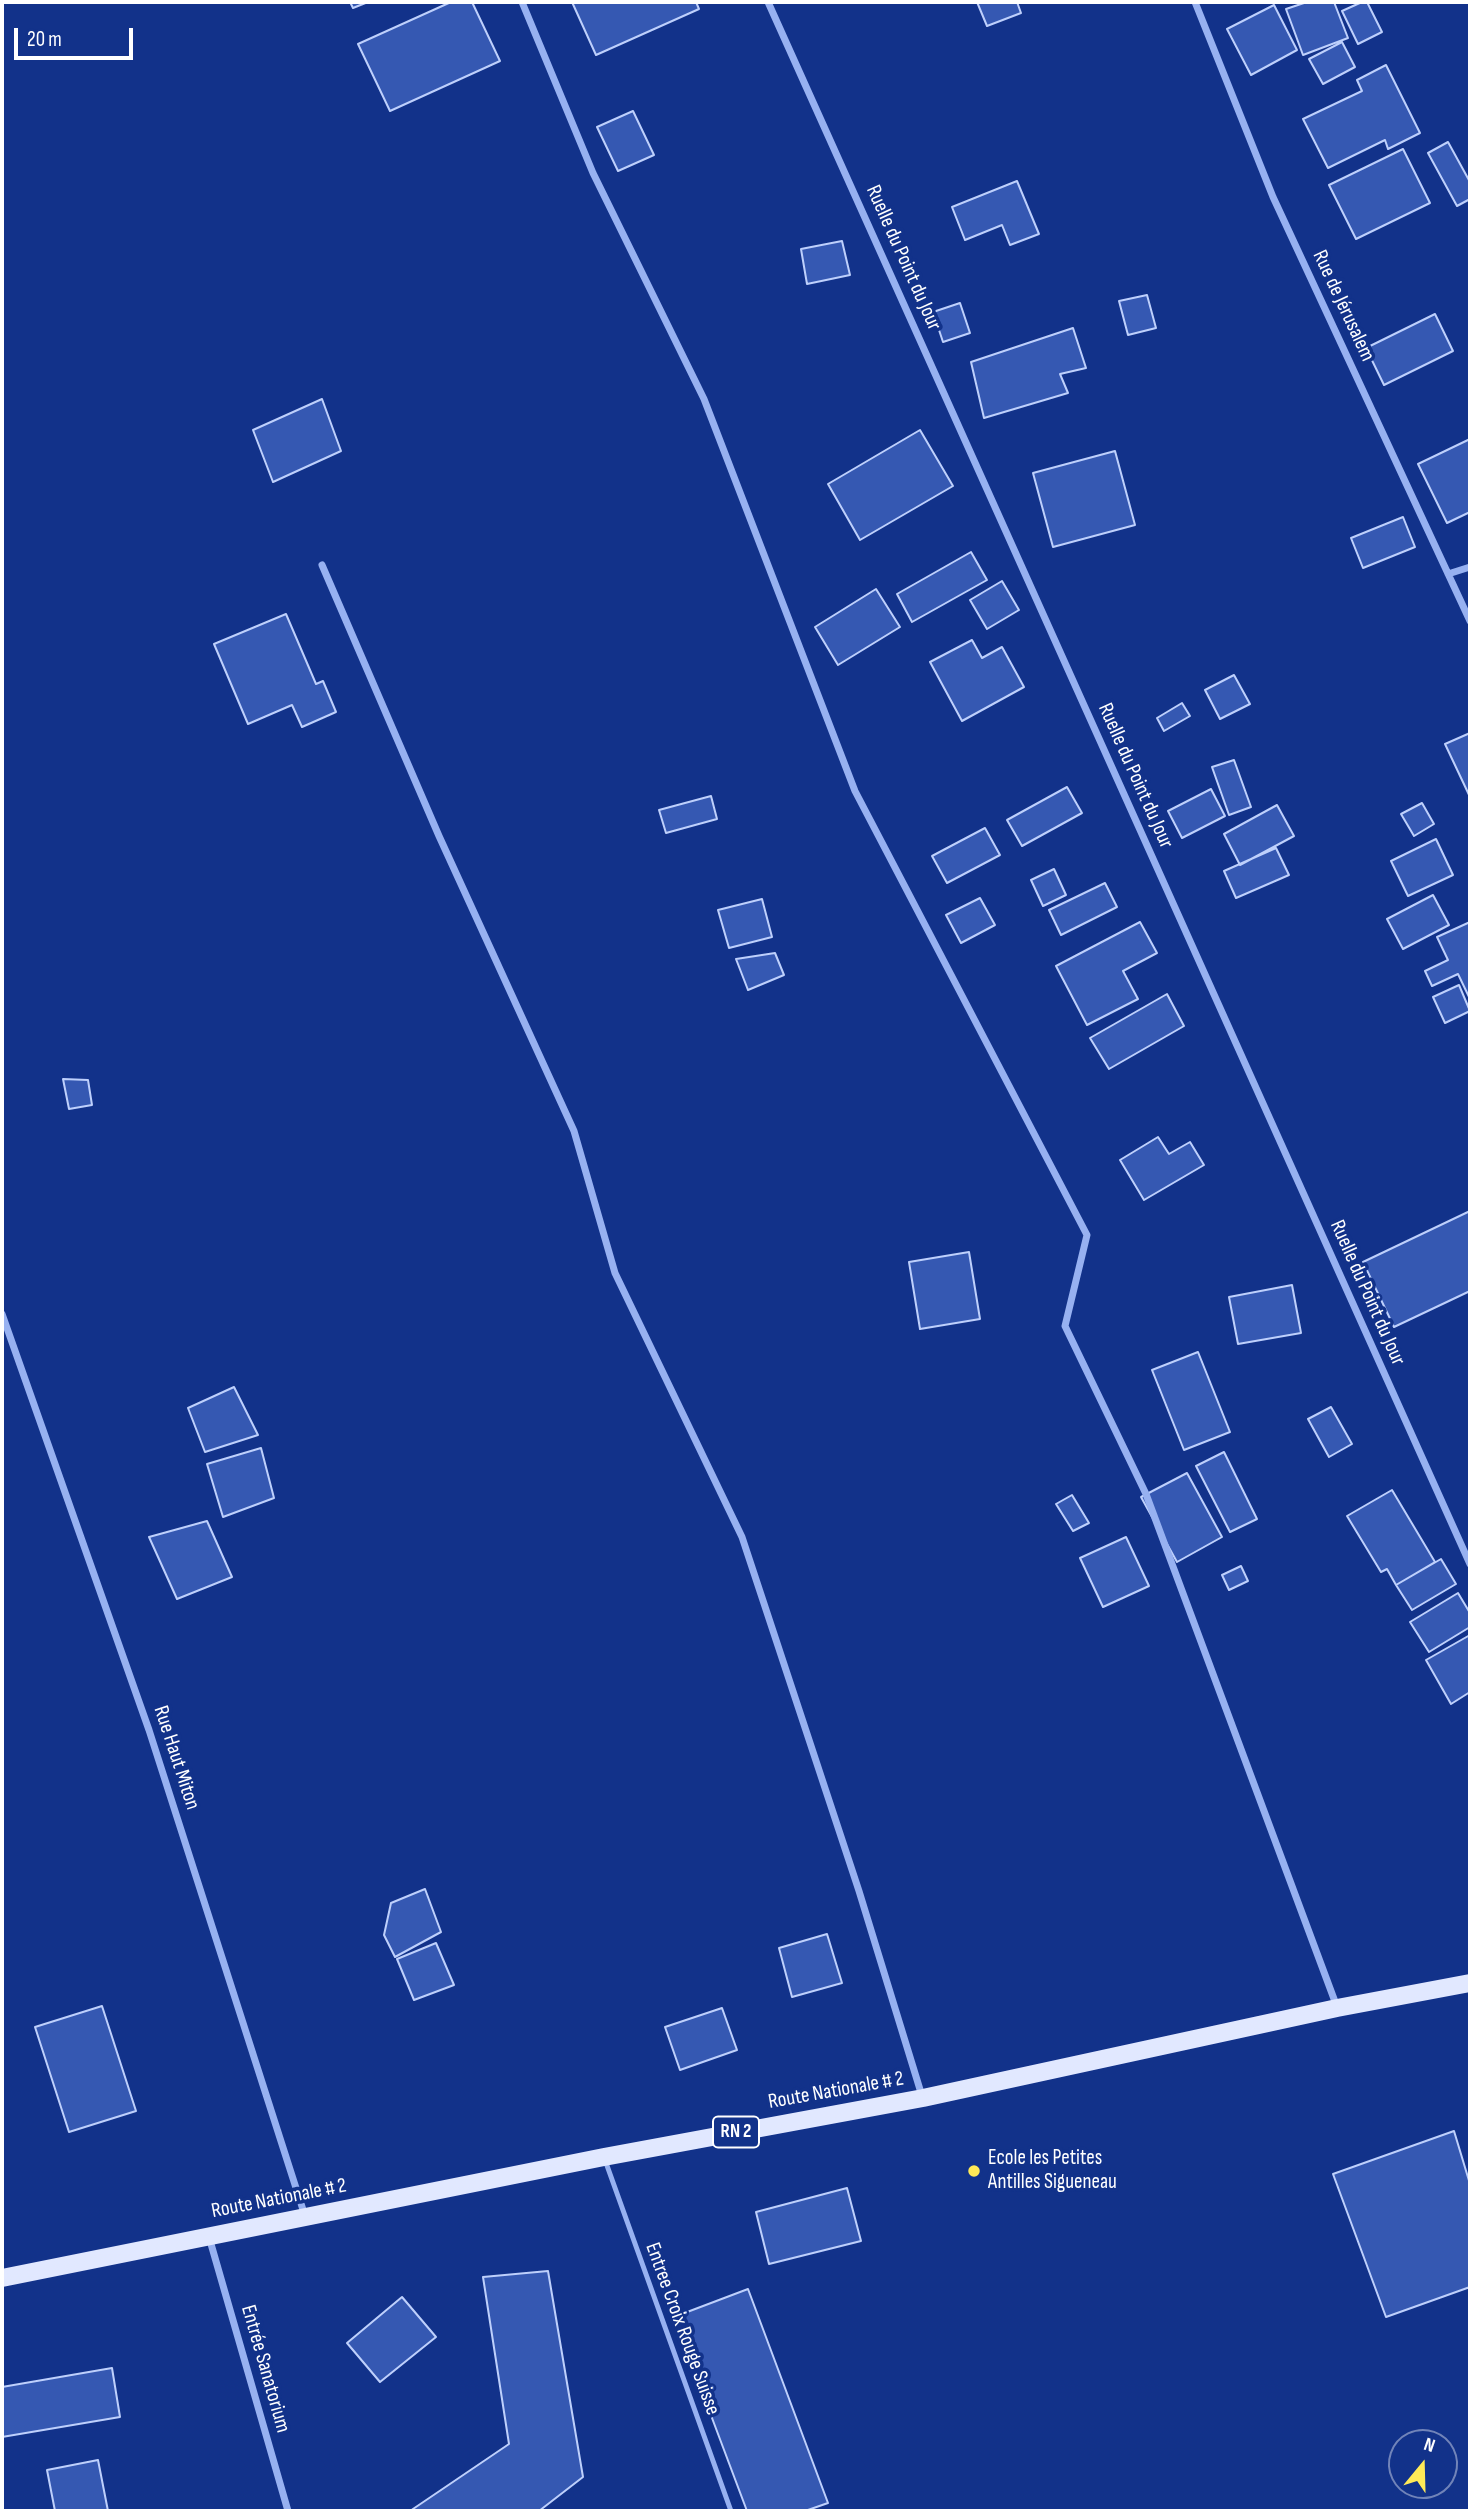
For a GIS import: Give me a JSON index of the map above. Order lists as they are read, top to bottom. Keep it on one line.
{"streets":{"main road":["Route Nationale # 2","RN 2"],"street":["Ruelle du Point du Jour","Rue de Jérusalem","Rue Haut Miton","Entrée Sanatorium"],"lane":["Entree Croix Rouge Suisse"]},"crossings":[["Rue Haut Miton","Route Nationale # 2"],["Route Nationale # 2","Entree Croix Rouge Suisse"],["Route Nationale # 2","Entrée Sanatorium"]],"places":["Ecole les Petites Antilles Sigueneau"],"scale_bar":"20 m","north":"top"}
